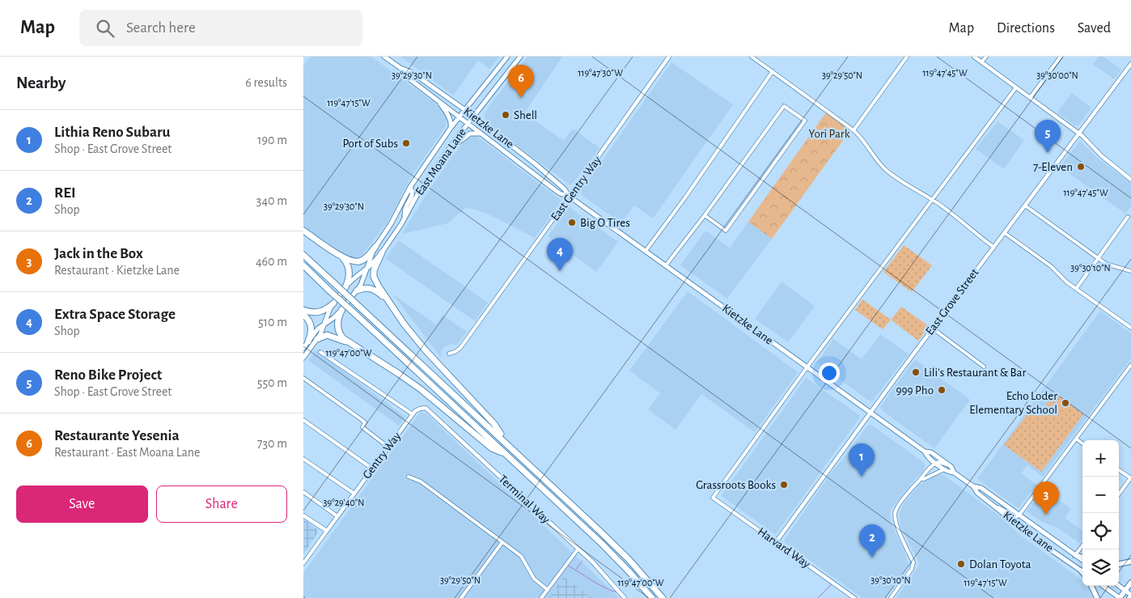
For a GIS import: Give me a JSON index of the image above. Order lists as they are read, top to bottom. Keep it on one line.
{"streets":{"main road":["Kietzke Lane","East Moana Lane"],"street":["East Gentry Way","East Grove Street","Gentry Way","Terminal Way","Harvard Way"]},"crossings":[["Kietzke Lane","East Moana Lane"],["Kietzke Lane","East Gentry Way"],["Kietzke Lane","East Grove Street"],["Kietzke Lane","Harvard Way"],["East Grove Street","Harvard Way"],["Gentry Way","Terminal Way"]],"parks":["Yori Park"],"places":["Shell","Port of Subs","7-Eleven","Big O Tires","Lili's Restaurant & Bar","999 Pho","Echo Loder Elementary School","Grassroots Books","Dolan Toyota"],"page":{"header":"Map","search":"Search here","nav":["Map","Directions","Saved"],"heading":["Nearby","6 results"],"pins":["6","5","4","1","3","2"],"list":[{"mark":"1","name":"Lithia Reno Subaru","note":"Shop · East Grove Street","value":"190 m"},{"mark":"2","name":"REI","note":"Shop","value":"340 m"},{"mark":"3","name":"Jack in the Box","note":"Restaurant · Kietzke Lane","value":"460 m"},{"mark":"4","name":"Extra Space Storage","note":"Shop","value":"510 m"},{"mark":"5","name":"Reno Bike Project","note":"Shop · East Grove Street","value":"550 m"},{"mark":"6","name":"Restaurante Yesenia","note":"Restaurant · East Moana Lane","value":"730 m"}],"map_buttons":["+","−"],"buttons":["Save","Share"]},"coordinates":["119°47'30\"W","119°47'45\"W","39°29'30\"N","39°29'50\"N","39°30'00\"N","119°47'15\"W","39°30'10\"N","119°47'00\"W","39°29'40\"N"]}
